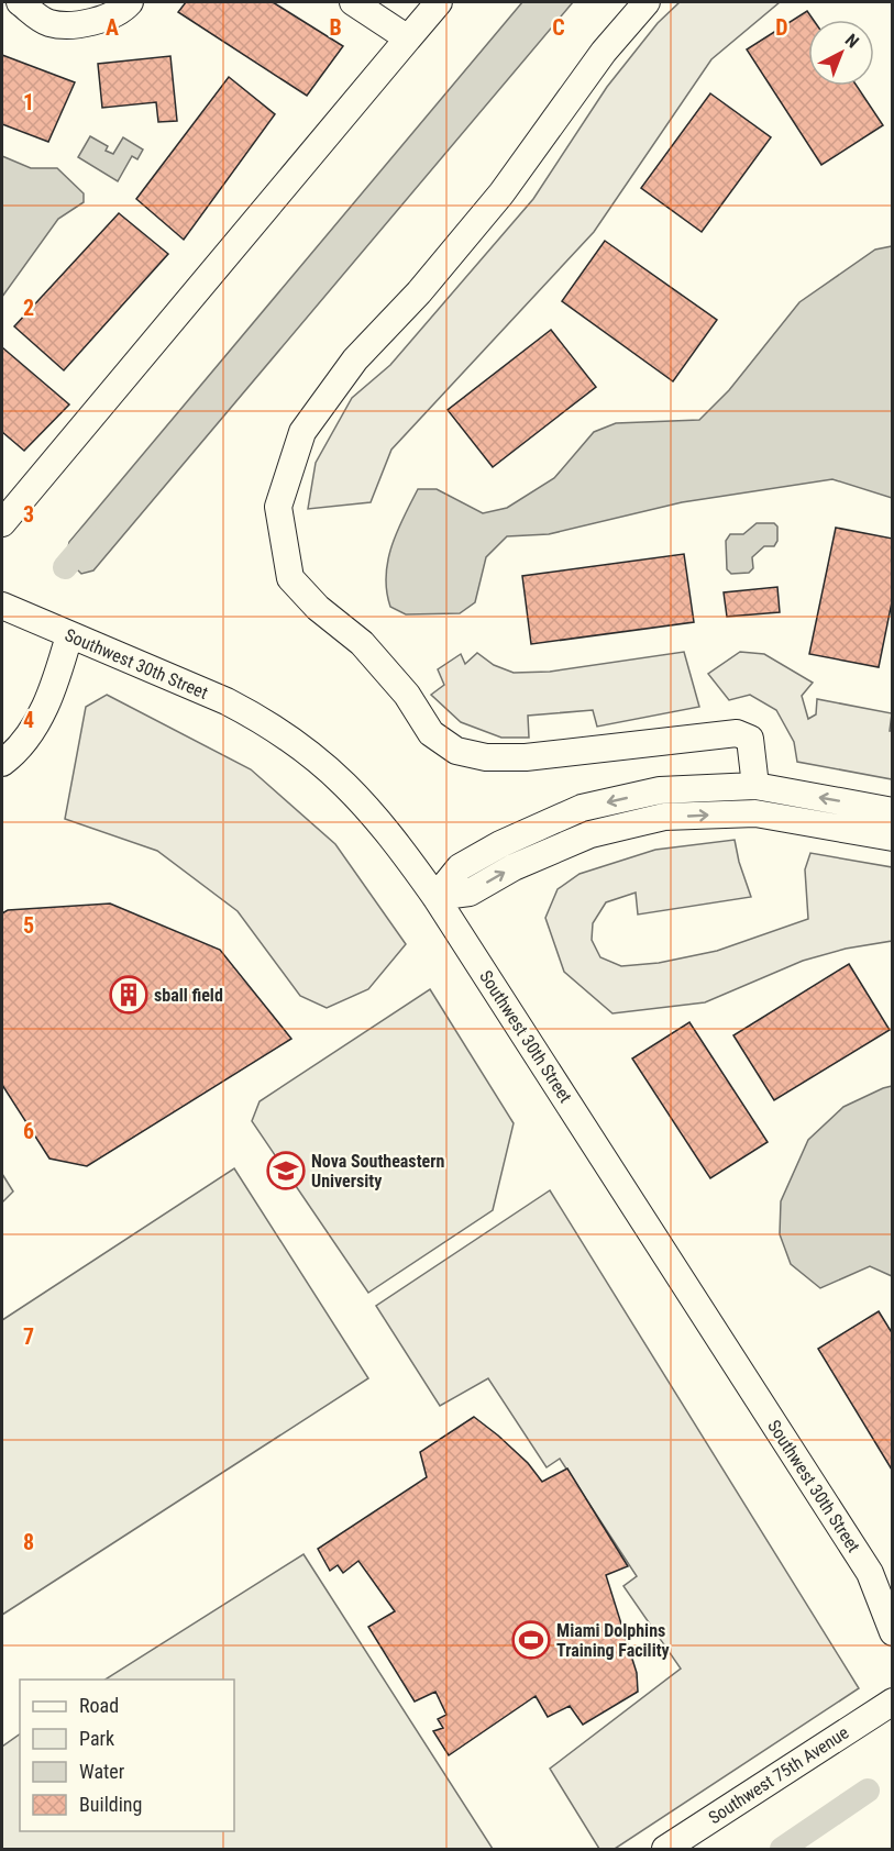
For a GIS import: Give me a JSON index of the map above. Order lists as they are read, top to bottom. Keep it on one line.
{"streets":{"street":["Southwest 30th Street","Southwest 75th Avenue"]},"places":{"building":["sball field"],"school or university":["Nova Southeastern University"],"sports":["Miami Dolphins Training Facility"]},"legend":["Road","Park","Water","Building"],"north":"top right","grid":{"columns":["A","B","C","D"],"rows":["1","2","3","4","5","6","7","8"]}}
